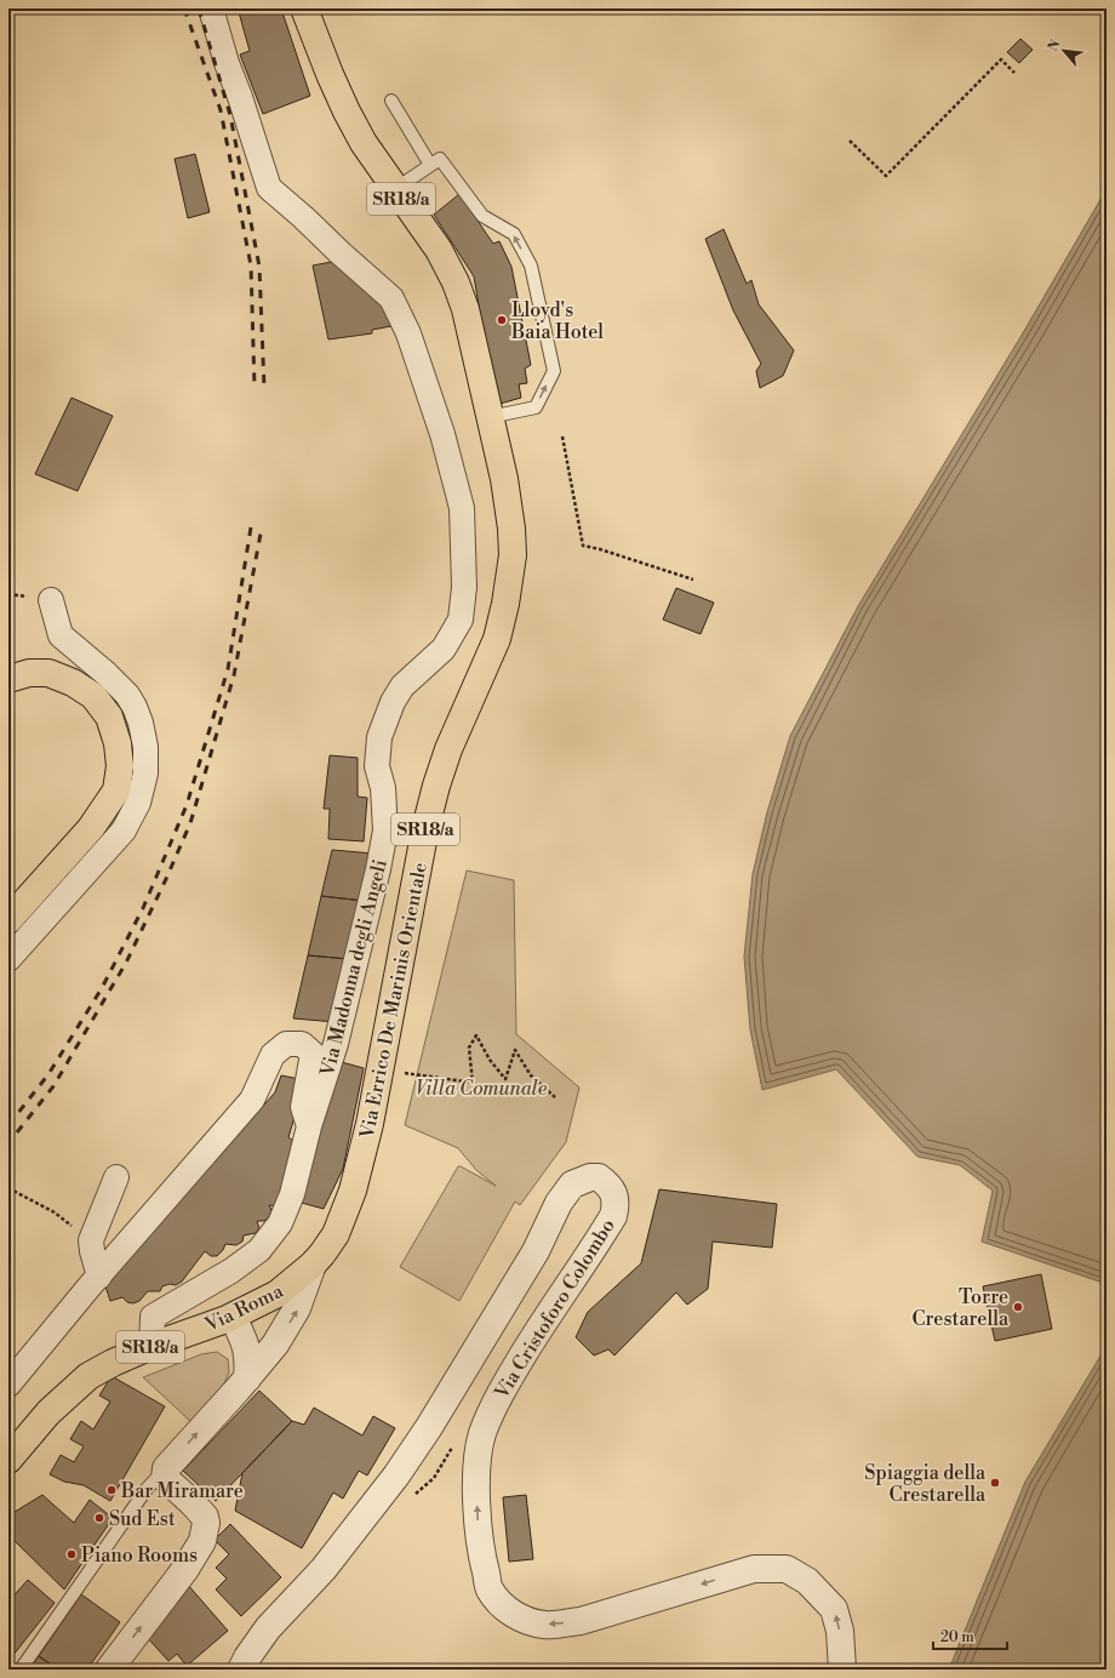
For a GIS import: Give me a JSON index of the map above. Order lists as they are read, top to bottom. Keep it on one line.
{"streets":{"main road":["SR18/a","Via Errico De Marinis Orientale","Via Roma"],"street":["Via Madonna degli Angeli","Via Cristoforo Colombo"]},"crossings":[["SR18/a","Via Errico De Marinis Orientale"],["Via Madonna degli Angeli","Via Roma"],["Via Errico De Marinis Orientale","Via Roma"]],"parks":["Villa Comunale"],"places":["Lloyd's Baia Hotel","Torre Crestarella","Spiaggia della Crestarella","Bar Miramare","Sud Est","Piano Rooms"],"scale_bar":"20 m","north":"top left"}
